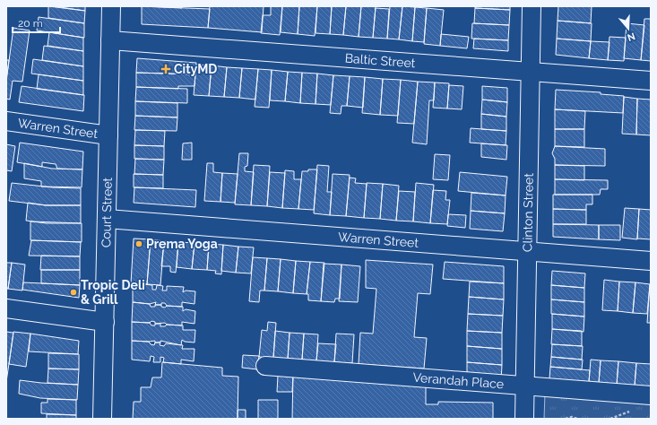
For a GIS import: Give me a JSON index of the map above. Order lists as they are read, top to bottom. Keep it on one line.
{"streets":{"street":["Baltic Street","Warren Street","Court Street","Clinton Street","Verandah Place"]},"crossings":[["Baltic Street","Court Street"],["Baltic Street","Clinton Street"],["Warren Street","Court Street"],["Warren Street","Clinton Street"],["Clinton Street","Verandah Place"]],"places":{"health":["CityMD"],"other":["Prema Yoga","Tropic Deli & Grill"]},"scale_bar":"20 m","north":"bottom"}
